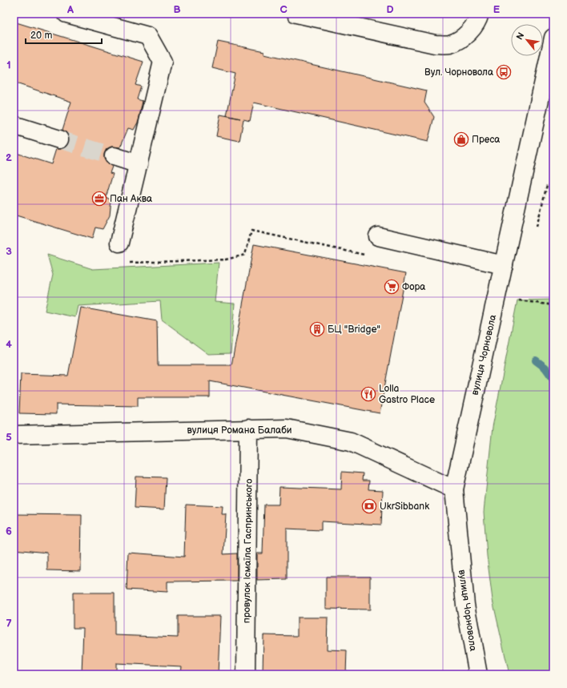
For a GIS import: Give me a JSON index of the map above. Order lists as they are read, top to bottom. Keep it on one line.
{"streets":{"street":["вулиця Чорновола","вулиця Романа Балаби","провулок Ісмаїла Гаспринського"]},"crossings":[["вулиця Чорновола","вулиця Романа Балаби"],["вулиця Романа Балаби","провулок Ісмаїла Гаспринського"]],"places":{"bus stop":["Вул. Чорновола"],"shop":["Преса"],"office":["Пан Аква"],"supermarket":["Фора"],"building":["БЦ \"Bridge\""],"restaurant":["Lolla Gastro Place"],"bank":["UkrSibbank"]},"scale_bar":"20 m","north":"top left","grid":{"columns":["A","B","C","D","E"],"rows":["1","2","3","4","5","6","7"]}}
